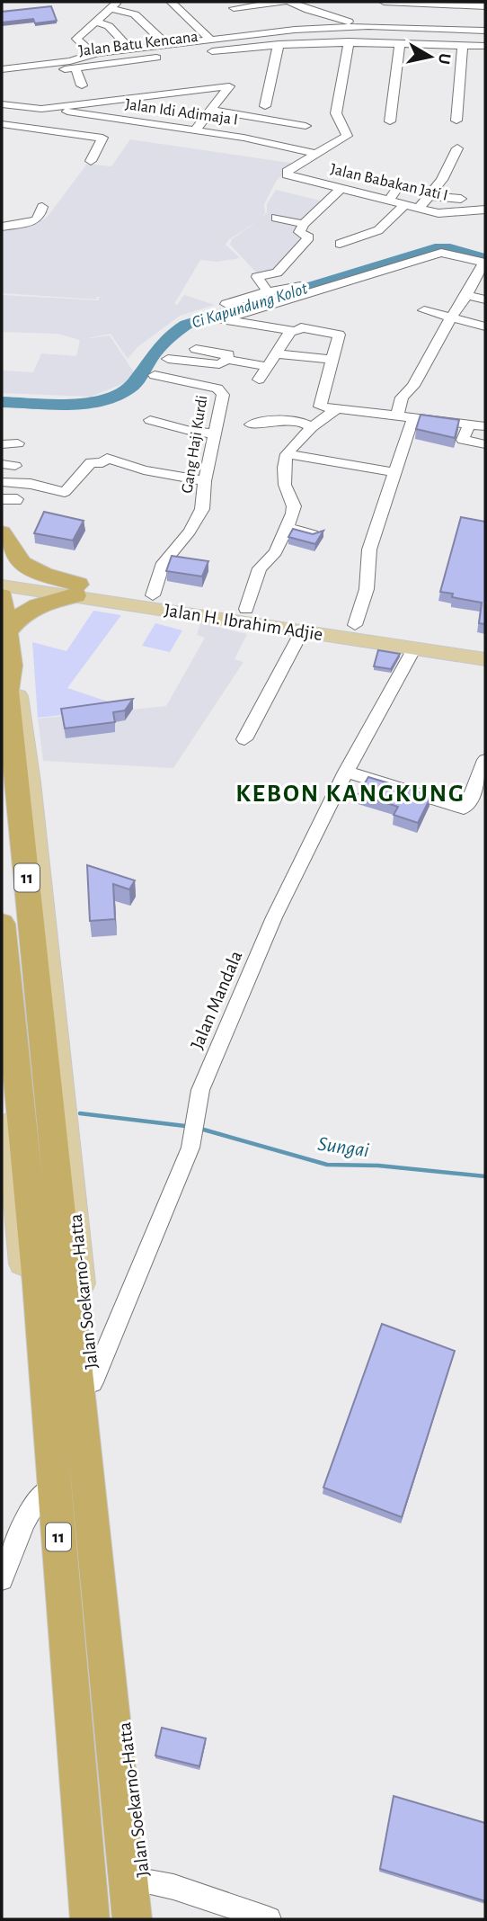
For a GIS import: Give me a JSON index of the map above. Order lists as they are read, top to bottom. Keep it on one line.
{"streets":{"highway":["11","Jalan Soekarno-Hatta"],"main road":["Jalan H. Ibrahim Adjie"],"street":["Jalan Batu Kencana","Jalan Idi Adimaja I","Jalan Babakan Jati I","Gang Haji Kurdi","Jalan Mandala"]},"crossings":[["Jalan Idi Adimaja I","Jalan Babakan Jati I"],["Gang Haji Kurdi","Jalan H. Ibrahim Adjie"],["Jalan H. Ibrahim Adjie","Jalan Mandala"],["Jalan Mandala","Jalan Soekarno-Hatta"]],"districts":["KEBON KANGKUNG"],"water":["Ci Kapundung Kolot","Sungai"],"north":"right"}
